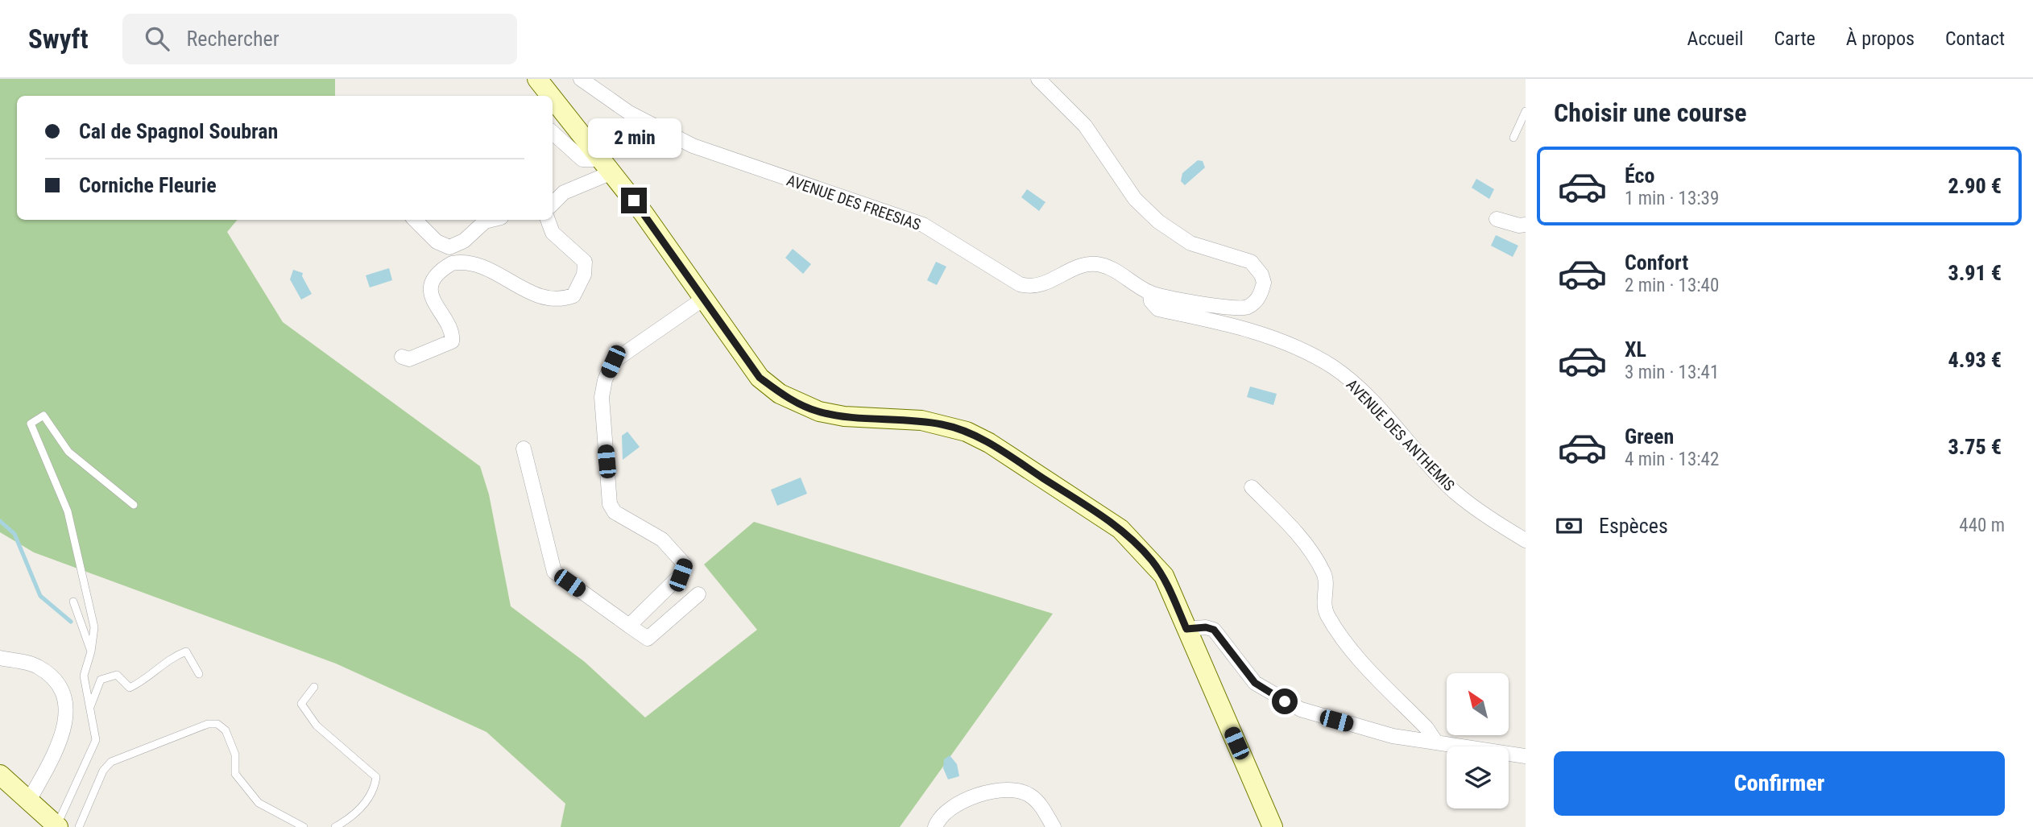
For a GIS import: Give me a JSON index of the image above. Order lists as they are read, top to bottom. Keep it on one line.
{"streets":{"street":["AVENUE DES FREESIAS","AVENUE DES ANTHEMIS"]},"crossings":[["AVENUE DES FREESIAS","AVENUE DES ANTHEMIS"]],"north":"top left","page":{"header":"Swyft","search":"Rechercher","nav":["Accueil","Carte","À propos","Contact"],"heading":"Choisir une course","banner":["Cal de Spagnol Soubran","Corniche Fleurie"],"bubble":"2 min","list":[{"name":"Éco","note":"1 min · 13:39","value":"2.90 €"},{"name":"Confort","note":"2 min · 13:40","value":"3.91 €"},{"name":"XL","note":"3 min · 13:41","value":"4.93 €"},{"name":"Green","note":"4 min · 13:42","value":"3.75 €"}],"pay":["Espèces","440 m"],"buttons":"Confirmer"}}
